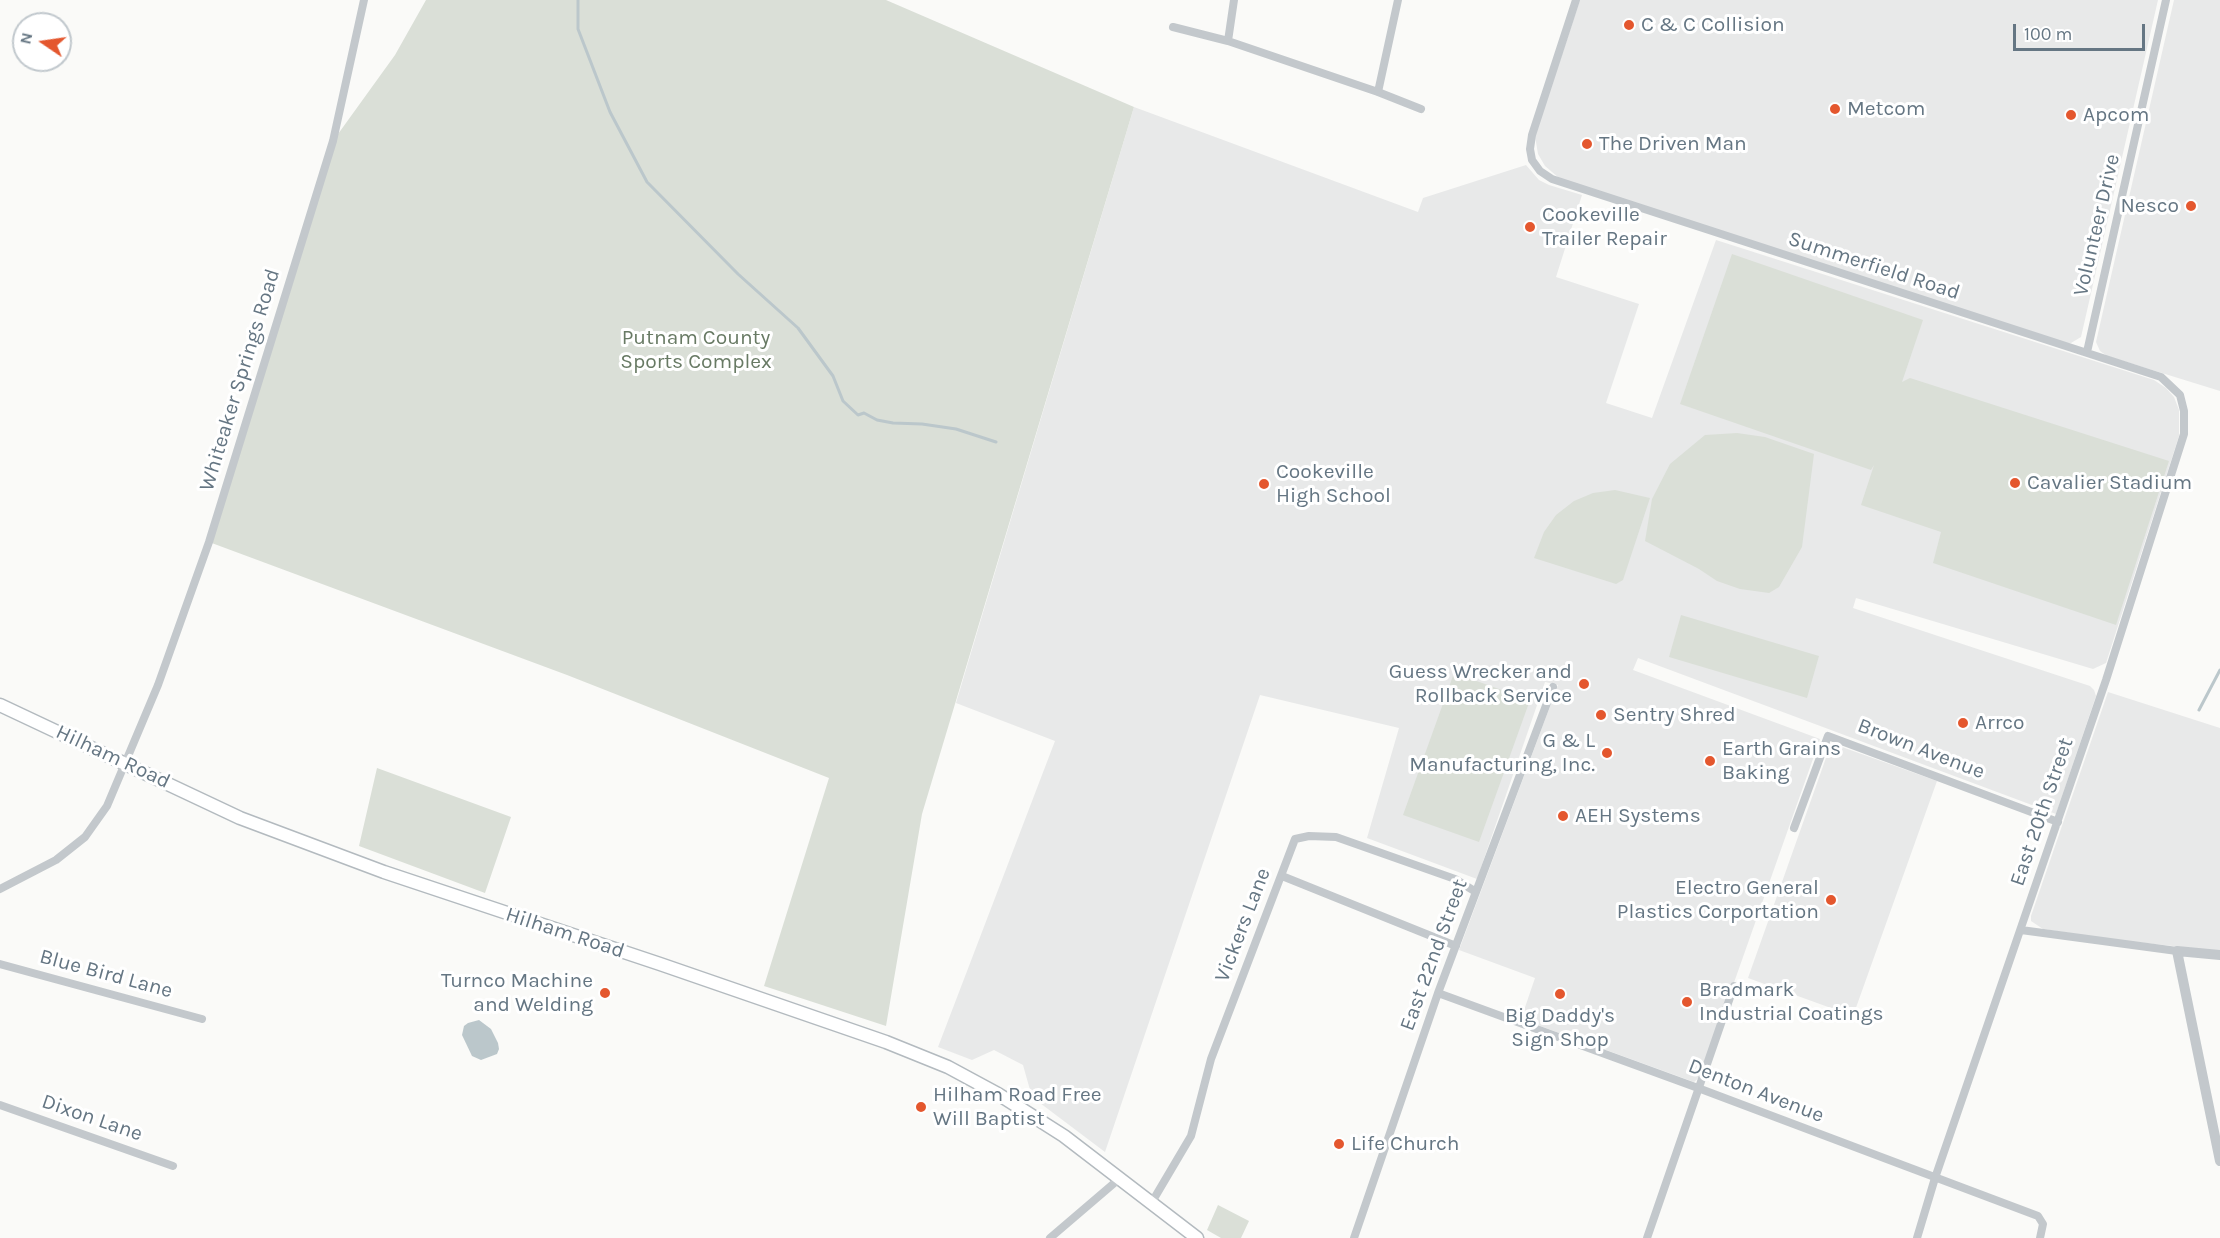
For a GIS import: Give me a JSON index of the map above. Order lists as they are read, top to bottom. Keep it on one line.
{"streets":{"main road":["Hilham Road"],"street":["Volunteer Drive","Summerfield Road","Whiteaker Springs Road","Brown Avenue","East 20th Street","Vickers Lane","East 22nd Street","Blue Bird Lane","Denton Avenue","Dixon Lane"]},"crossings":[["Volunteer Drive","Summerfield Road"],["Summerfield Road","East 20th Street"],["Whiteaker Springs Road","Hilham Road"],["Brown Avenue","East 20th Street"],["Hilham Road","Vickers Lane"],["East 20th Street","Denton Avenue"],["Vickers Lane","East 22nd Street"],["East 22nd Street","Denton Avenue"]],"parks":["Putnam County Sports Complex"],"places":["C & C Collision","Metcom","Apcom","The Driven Man","Nesco","Cookeville Trailer Repair","Cavalier Stadium","Cookeville High School","Guess Wrecker and Rollback Service","Sentry Shred","Arrco","G & L Manufacturing, Inc.","Earth Grains Baking","AEH Systems","Electro General Plastics Corportation","Turnco Machine and Welding","Big Daddy's Sign Shop","Bradmark Industrial Coatings","Hilham Road Free Will Baptist","Life Church"],"scale_bar":"100 m","north":"left"}
